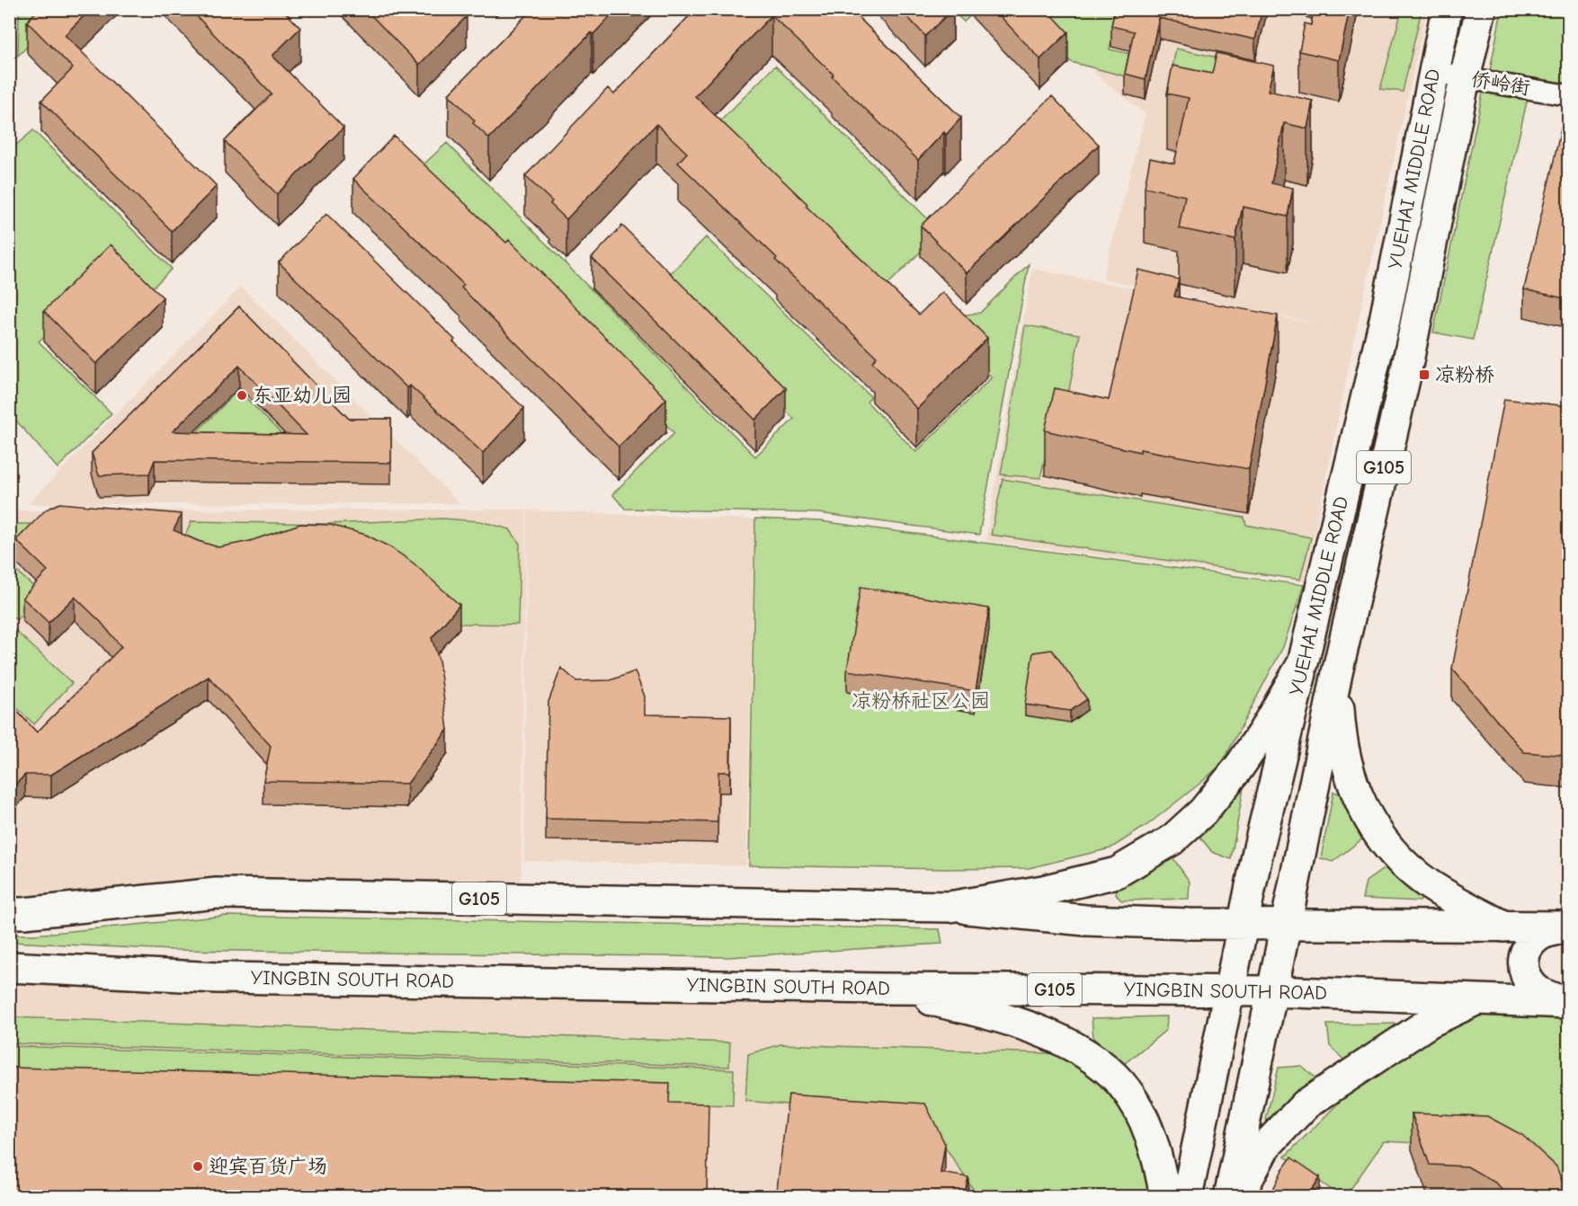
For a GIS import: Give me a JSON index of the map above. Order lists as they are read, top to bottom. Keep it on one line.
{"streets":{"main road":["YUEHAI MIDDLE ROAD","G105","YINGBIN SOUTH ROAD"],"street":["侨岭街"]},"crossings":[["侨岭街","YUEHAI MIDDLE ROAD"],["YUEHAI MIDDLE ROAD","YINGBIN SOUTH ROAD"]],"parks":["凉粉桥社区公园"],"places":{"transit":["凉粉桥"],"other":["东亚幼儿园","迎宾百货广场"]}}
